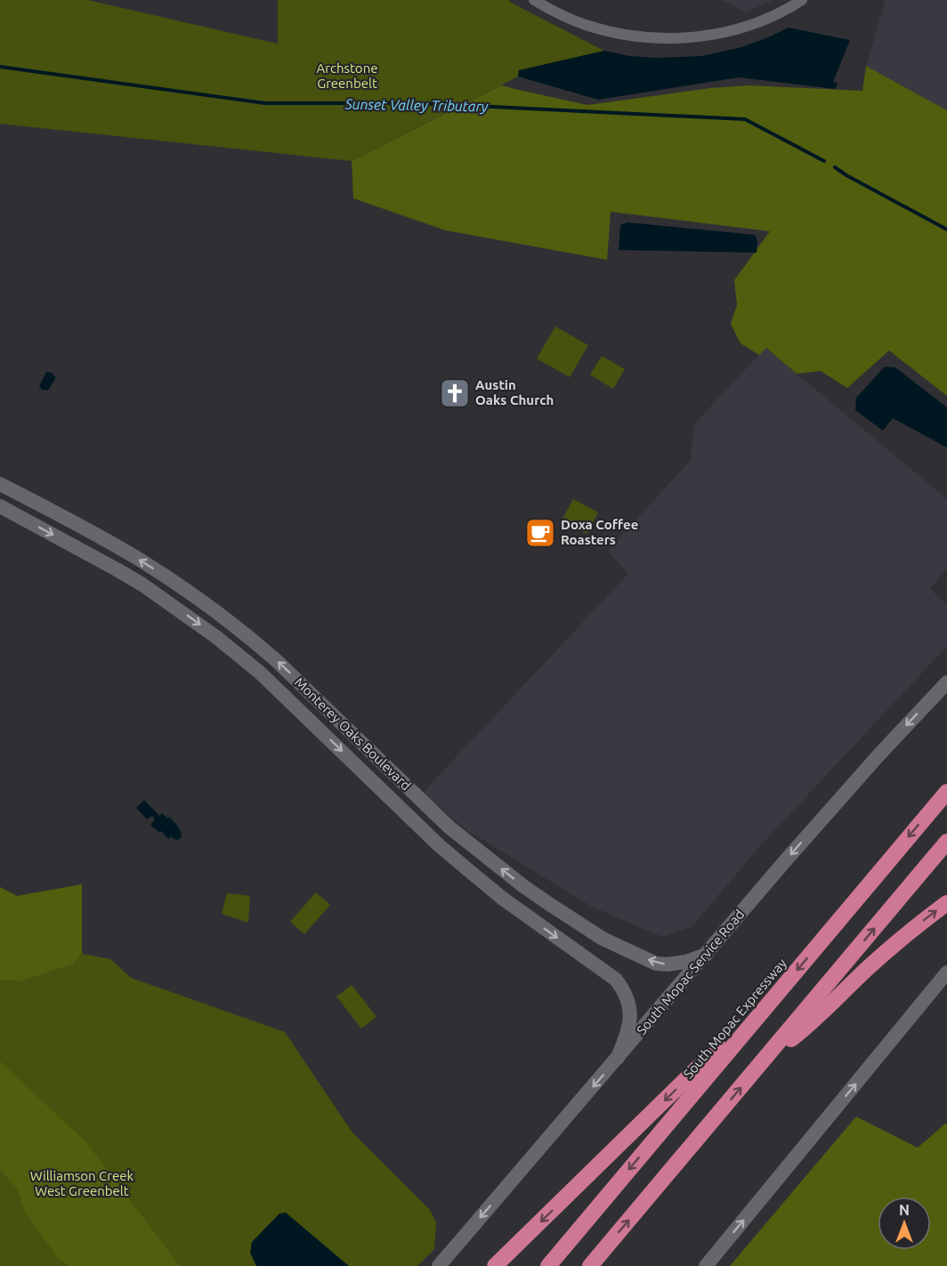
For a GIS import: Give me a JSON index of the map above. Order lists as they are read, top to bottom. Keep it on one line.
{"streets":{"highway":["South Mopac Expressway"],"street":["Monterey Oaks Boulevard","South Mopac Service Road"]},"crossings":[["Monterey Oaks Boulevard","South Mopac Service Road"]],"one_way":["South Mopac Service Road"],"water":["Sunset Valley Tributary"],"parks":["Archstone Greenbelt","Williamson Creek West Greenbelt"],"places":{"church":["Austin Oaks Church"],"cafe":["Doxa Coffee Roasters"]},"north":"top"}
